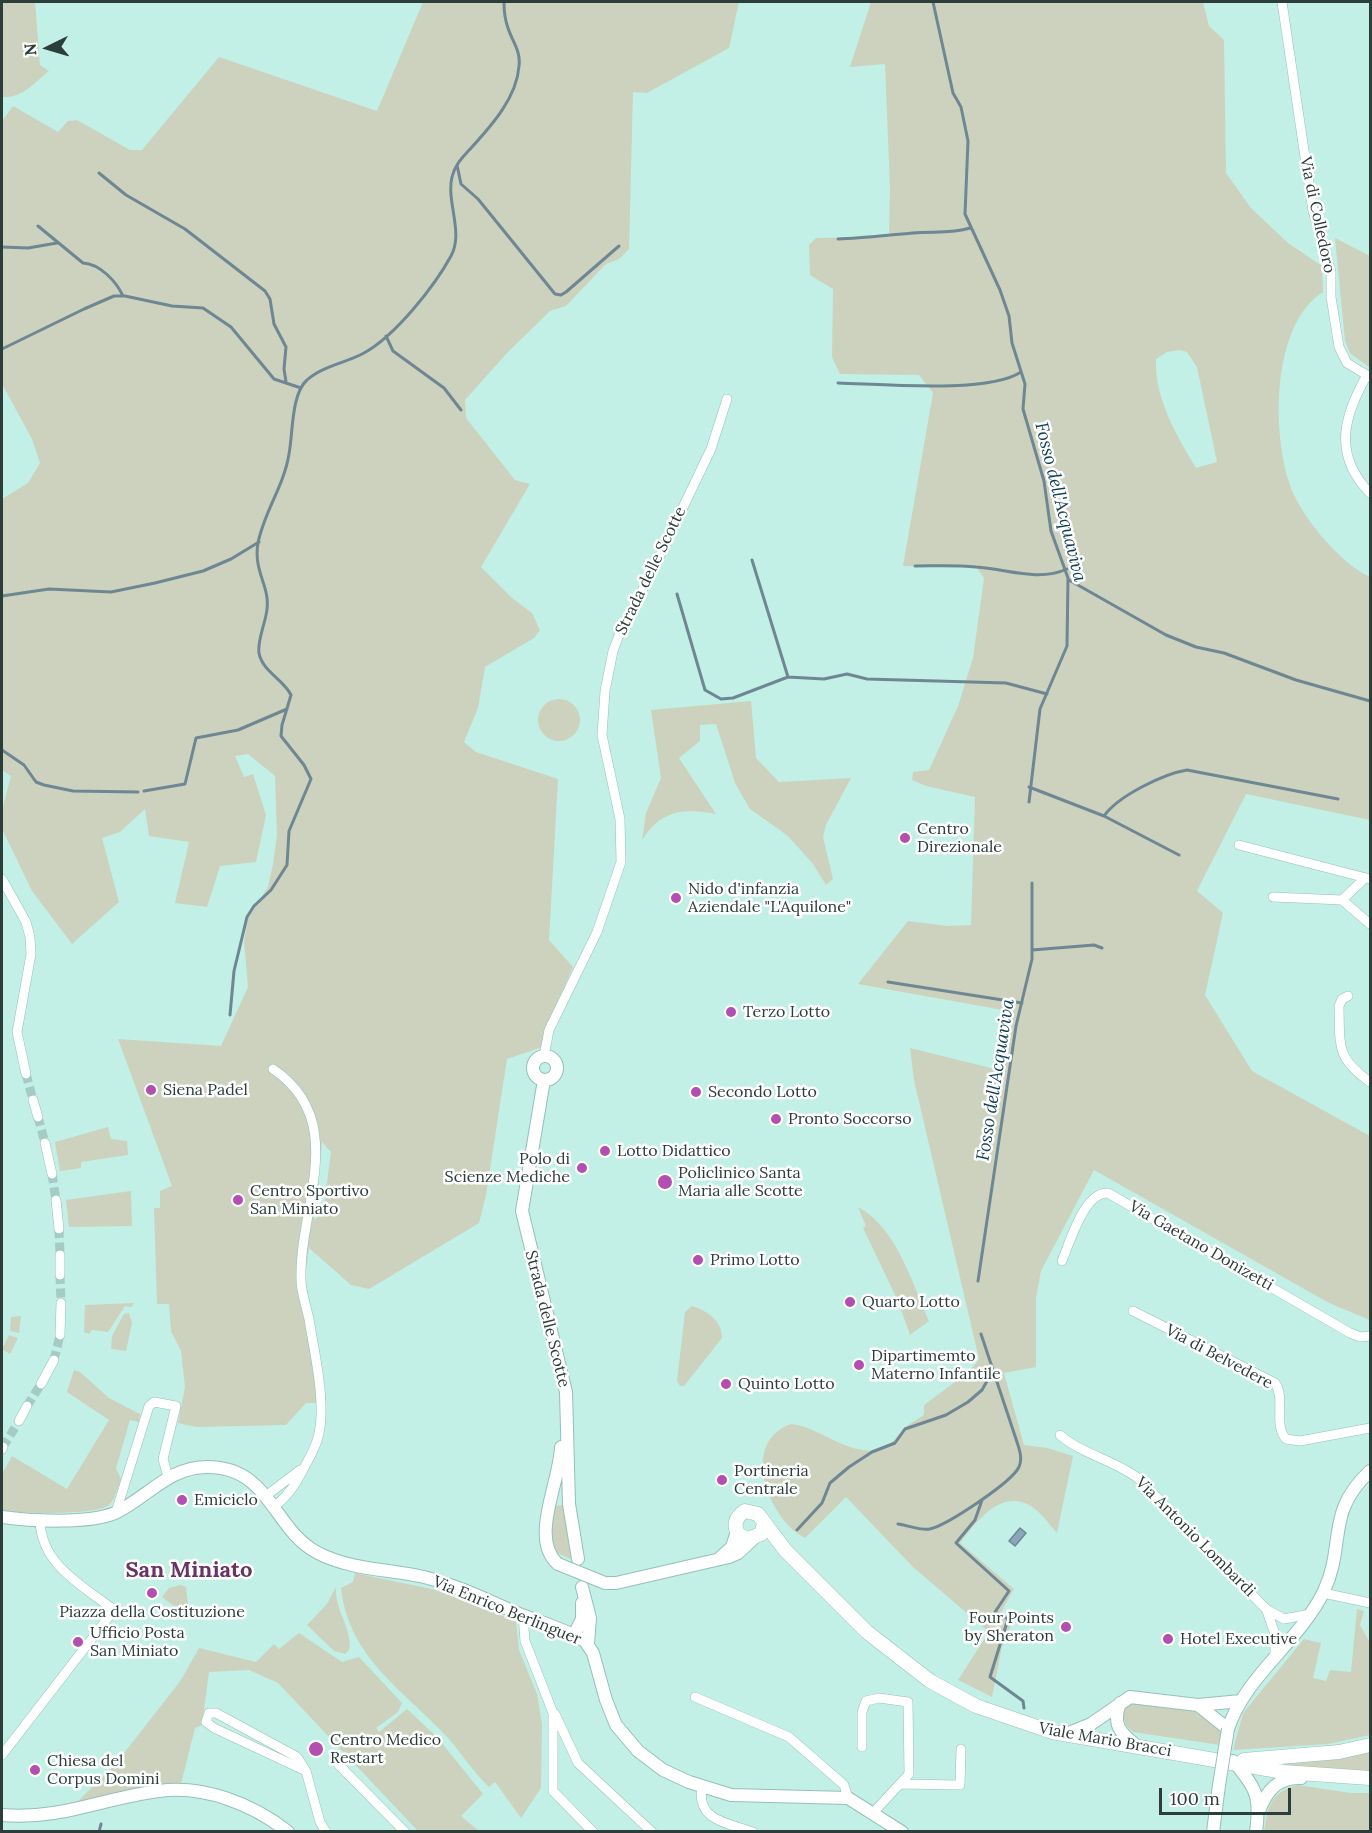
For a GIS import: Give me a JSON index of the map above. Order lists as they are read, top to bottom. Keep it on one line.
{"streets":{"main road":["Viale Mario Bracci"],"street":["Via di Colledoro","Strada delle Scotte","Via Gaetano Donizetti","Via di Belvedere","Via Antonio Lombardi","Via Enrico Berlinguer"]},"districts":["San Miniato"],"water":["Fosso dell'Acquaviva"],"places":["Centro Direzionale","Nido d'infanzia Aziendale \"L'Aquilone\"","Terzo Lotto","Siena Padel","Secondo Lotto","Pronto Soccorso","Lotto Didattico","Polo di Scienze Mediche","Policlinico Santa Maria alle Scotte","Centro Sportivo San Miniato","Primo Lotto","Quarto Lotto","Dipartimemto Materno Infantile","Quinto Lotto","Portineria Centrale","Emiciclo","Piazza della Costituzione","Four Points by Sheraton","Hotel Executive","Ufficio Posta San Miniato","Centro Medico Restart","Chiesa del Corpus Domini"],"scale_bar":"100 m","north":"left"}
